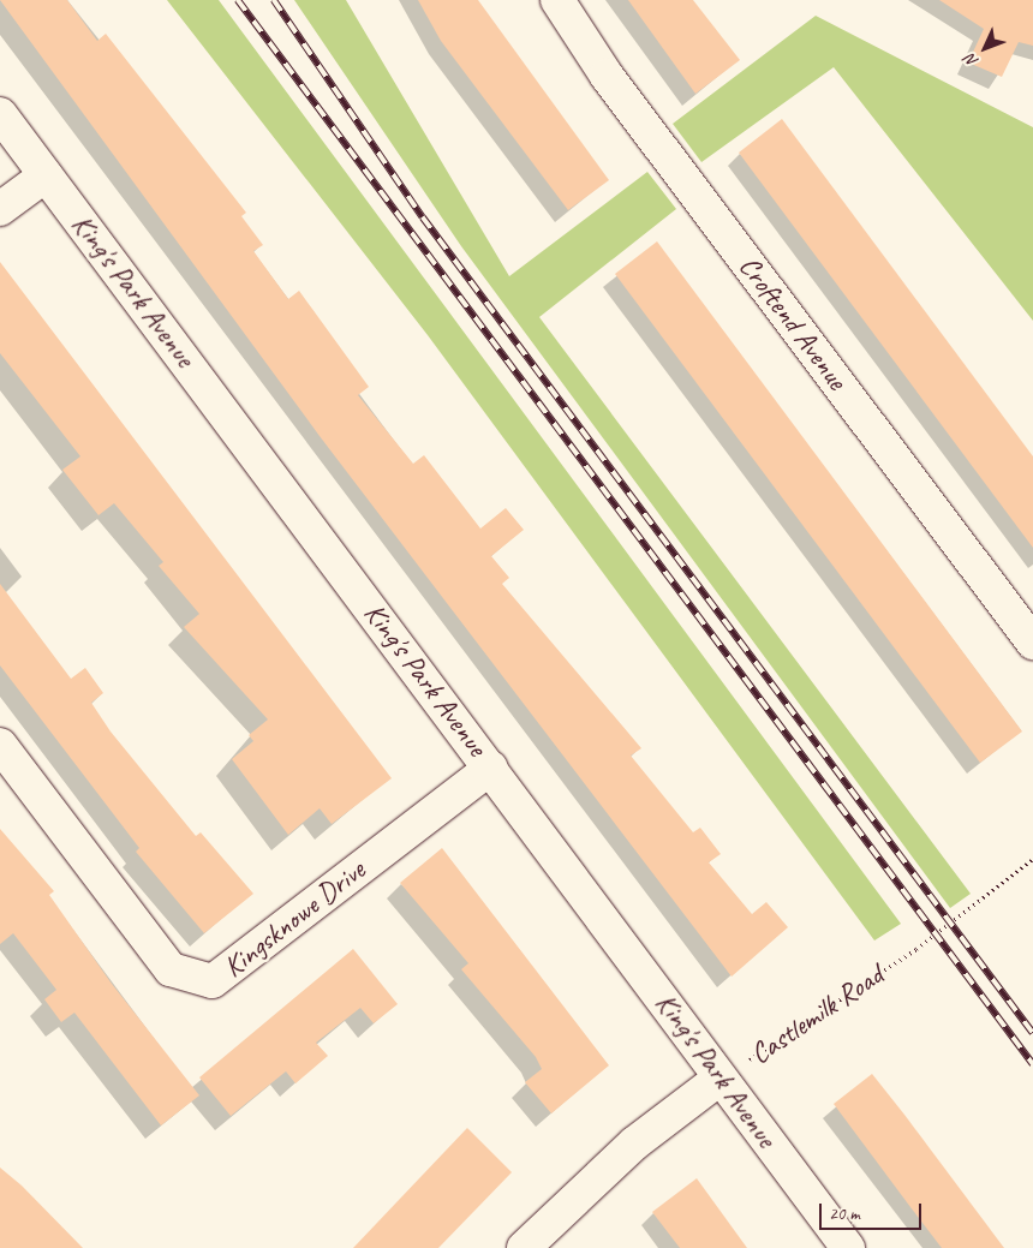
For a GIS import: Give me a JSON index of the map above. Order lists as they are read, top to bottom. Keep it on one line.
{"streets":{"street":["King's Park Avenue","Croftend Avenue","Kingsknowe Drive","Castlemilk Road"]},"crossings":[["King's Park Avenue","Kingsknowe Drive"],["King's Park Avenue","Castlemilk Road"]],"scale_bar":"20 m","north":"bottom left"}
